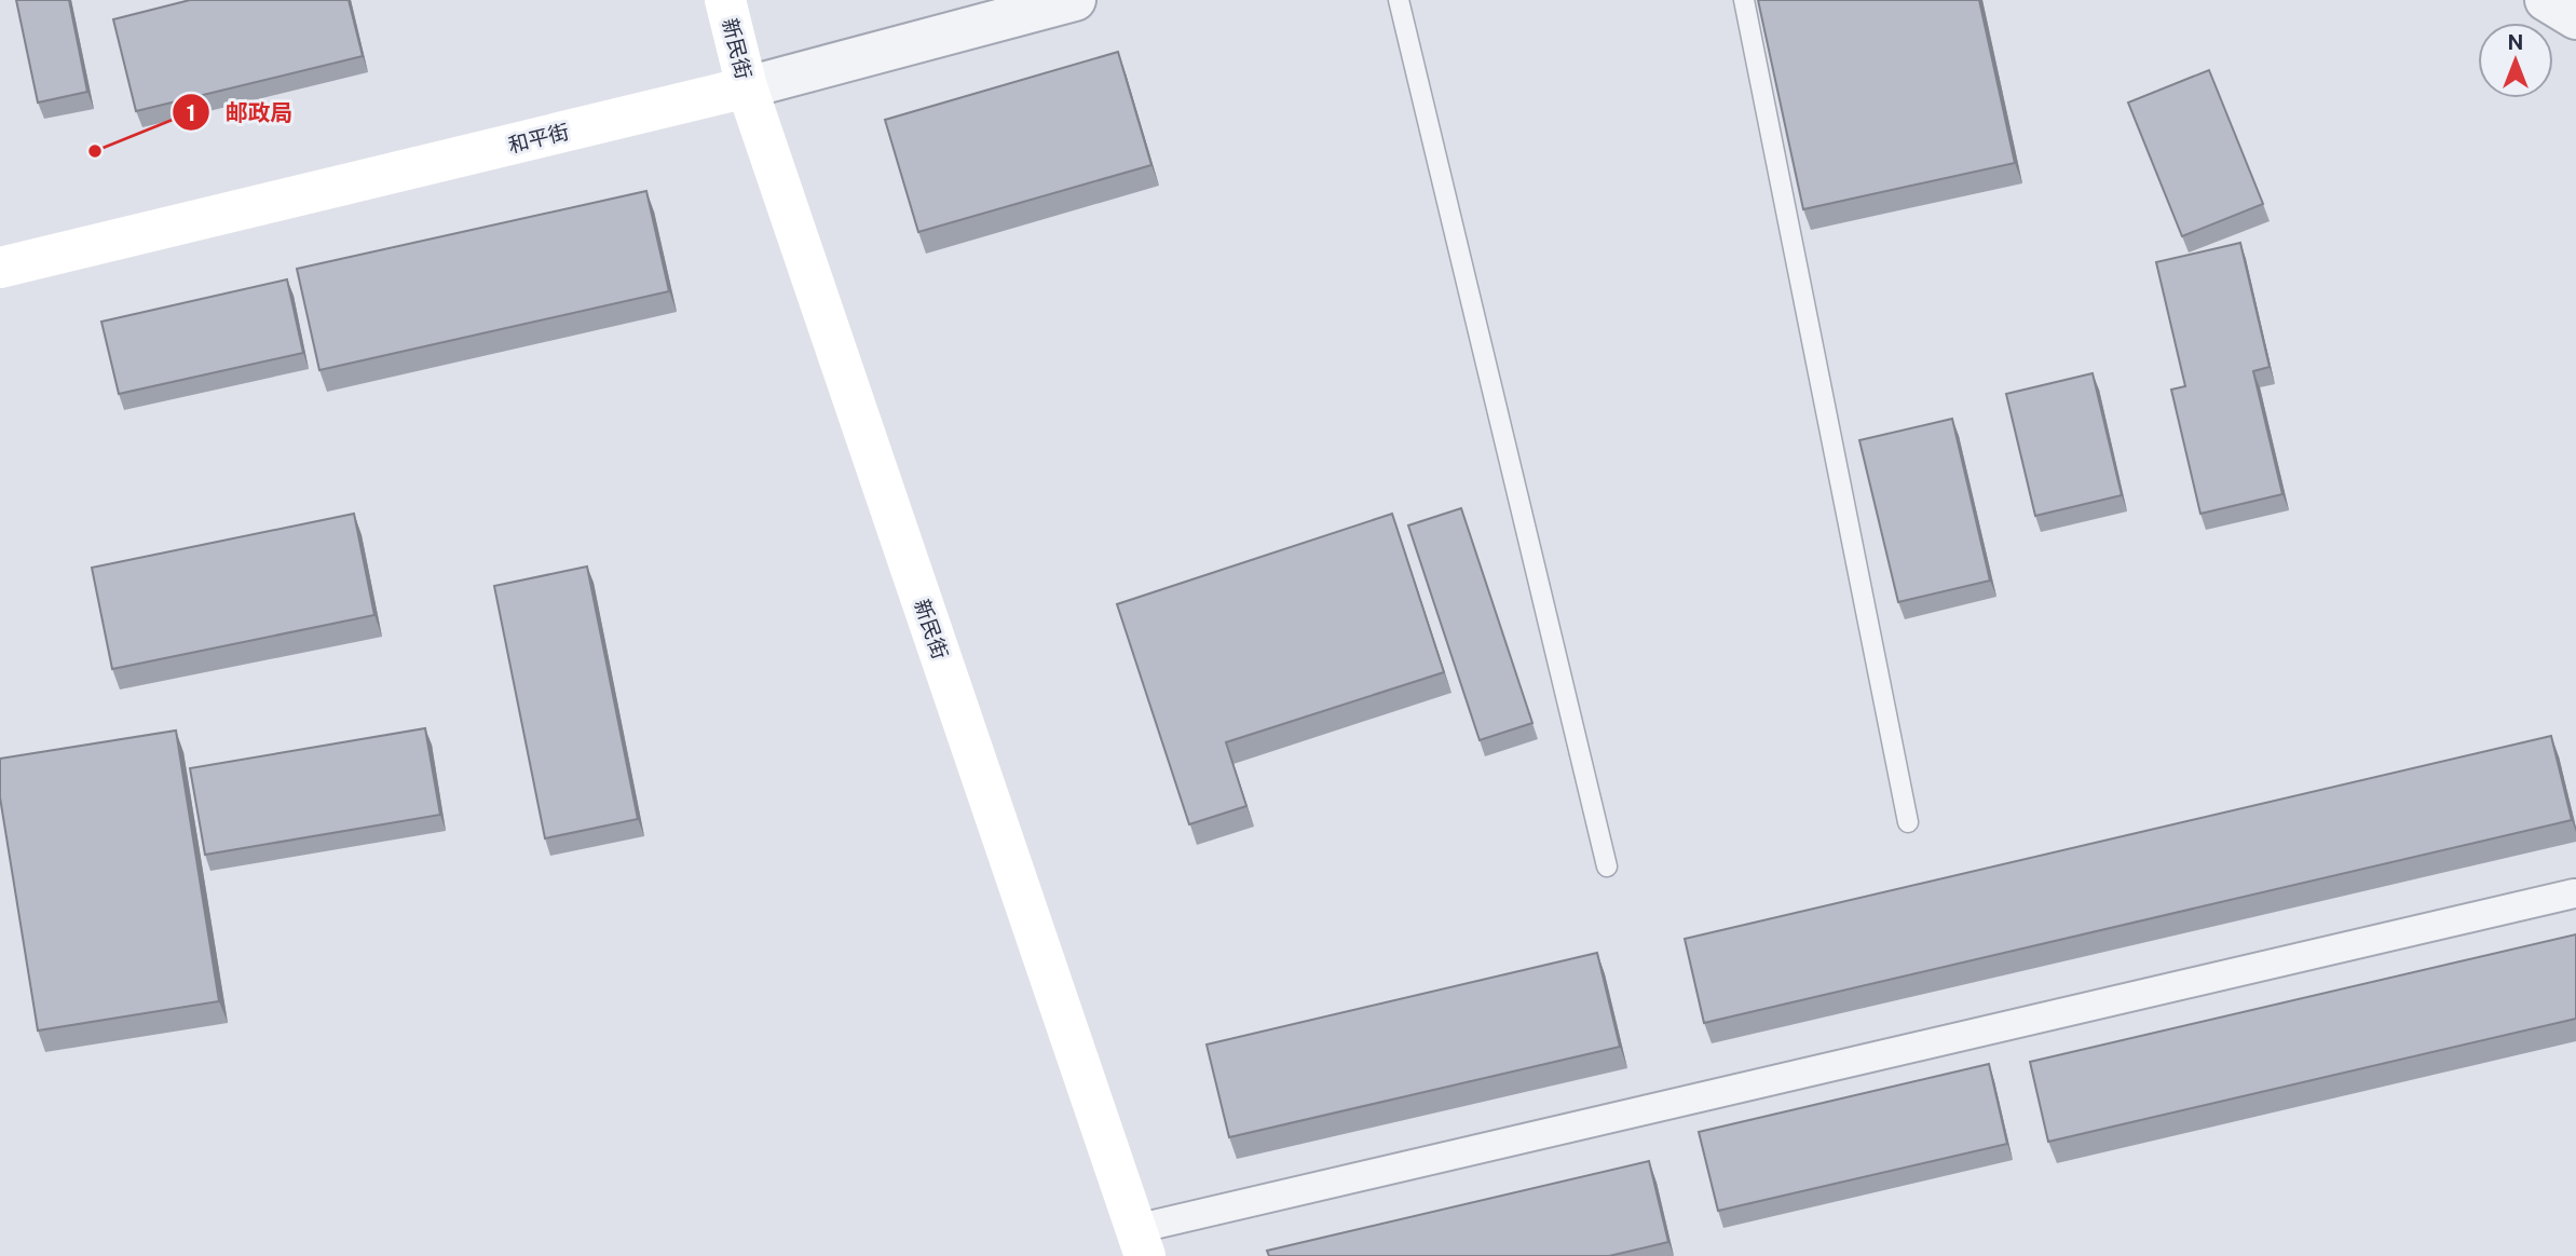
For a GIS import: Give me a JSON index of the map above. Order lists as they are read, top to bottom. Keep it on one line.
{"streets":{"main road":["新民街","和平街"]},"crossings":[["新民街","和平街"]],"places":["邮政局"],"north":"top"}
